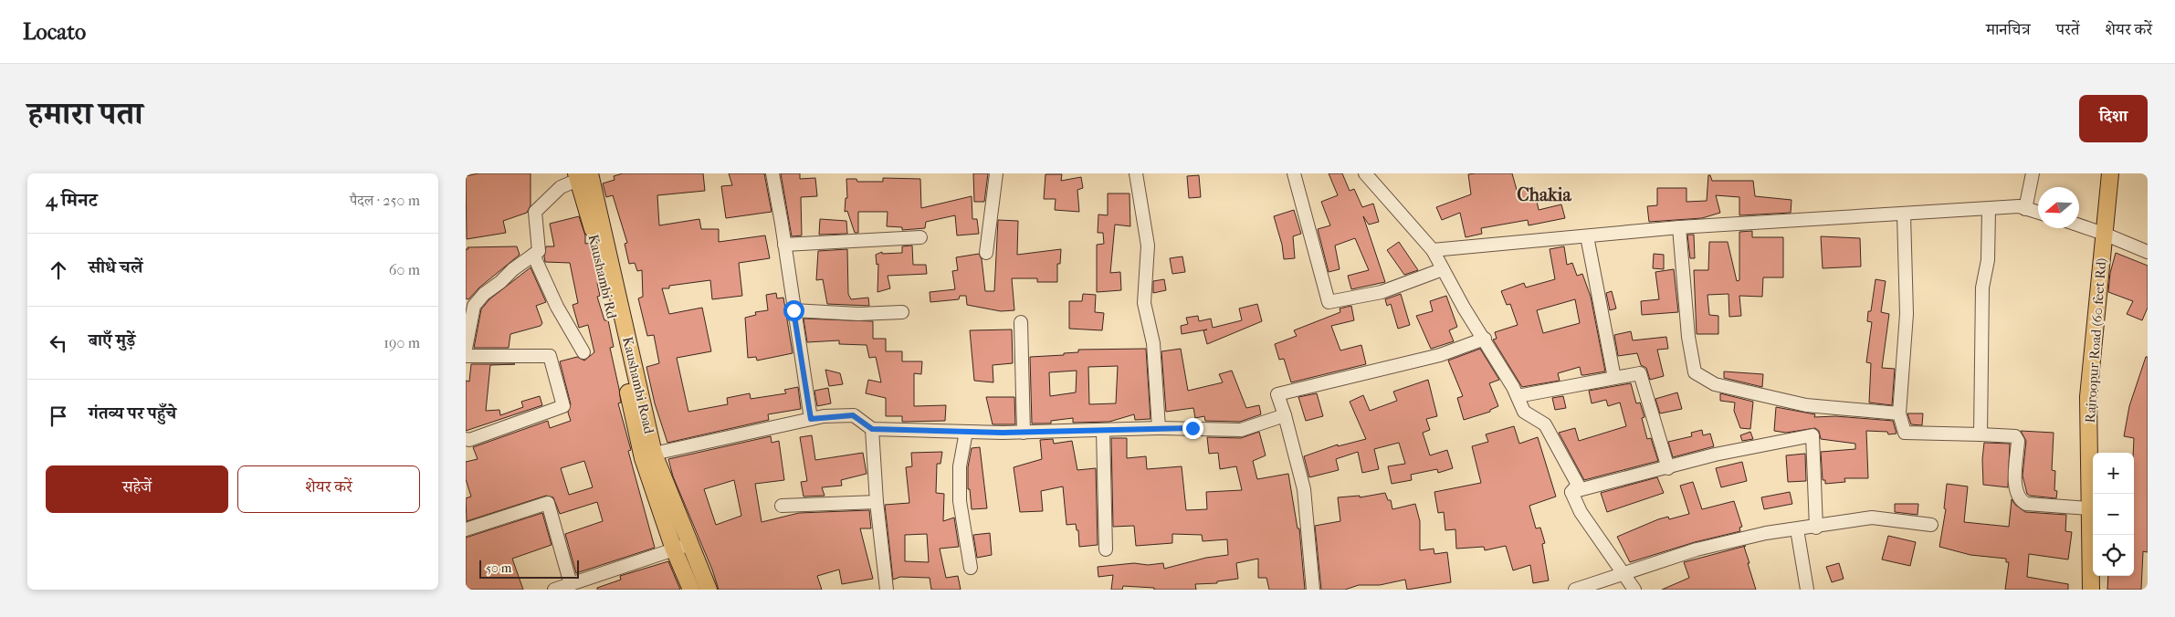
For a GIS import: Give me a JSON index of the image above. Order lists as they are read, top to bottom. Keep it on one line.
{"streets":{"main road":["Kaushambi Rd","Rajroopur Road (60 feet Rd)","Kaushambi Road"]},"crossings":[["Kaushambi Rd","Kaushambi Road"]],"districts":["Chakia"],"scale_bar":"50 m","north":"left","page":{"header":"Locato","nav":["मानचित्र","परतें","शेयर करें"],"title":"हमारा पता","buttons":["दिशा",["सहेजें","शेयर करें"]],"heading":["4 मिनट","पैदल · 250 m"],"list":[["सीधे चलें","60 m"],["बाएँ मुड़ें","190 m"],"गंतव्य पर पहुँचे"],"map_buttons":["+","−"],"scale":"50 m"}}
